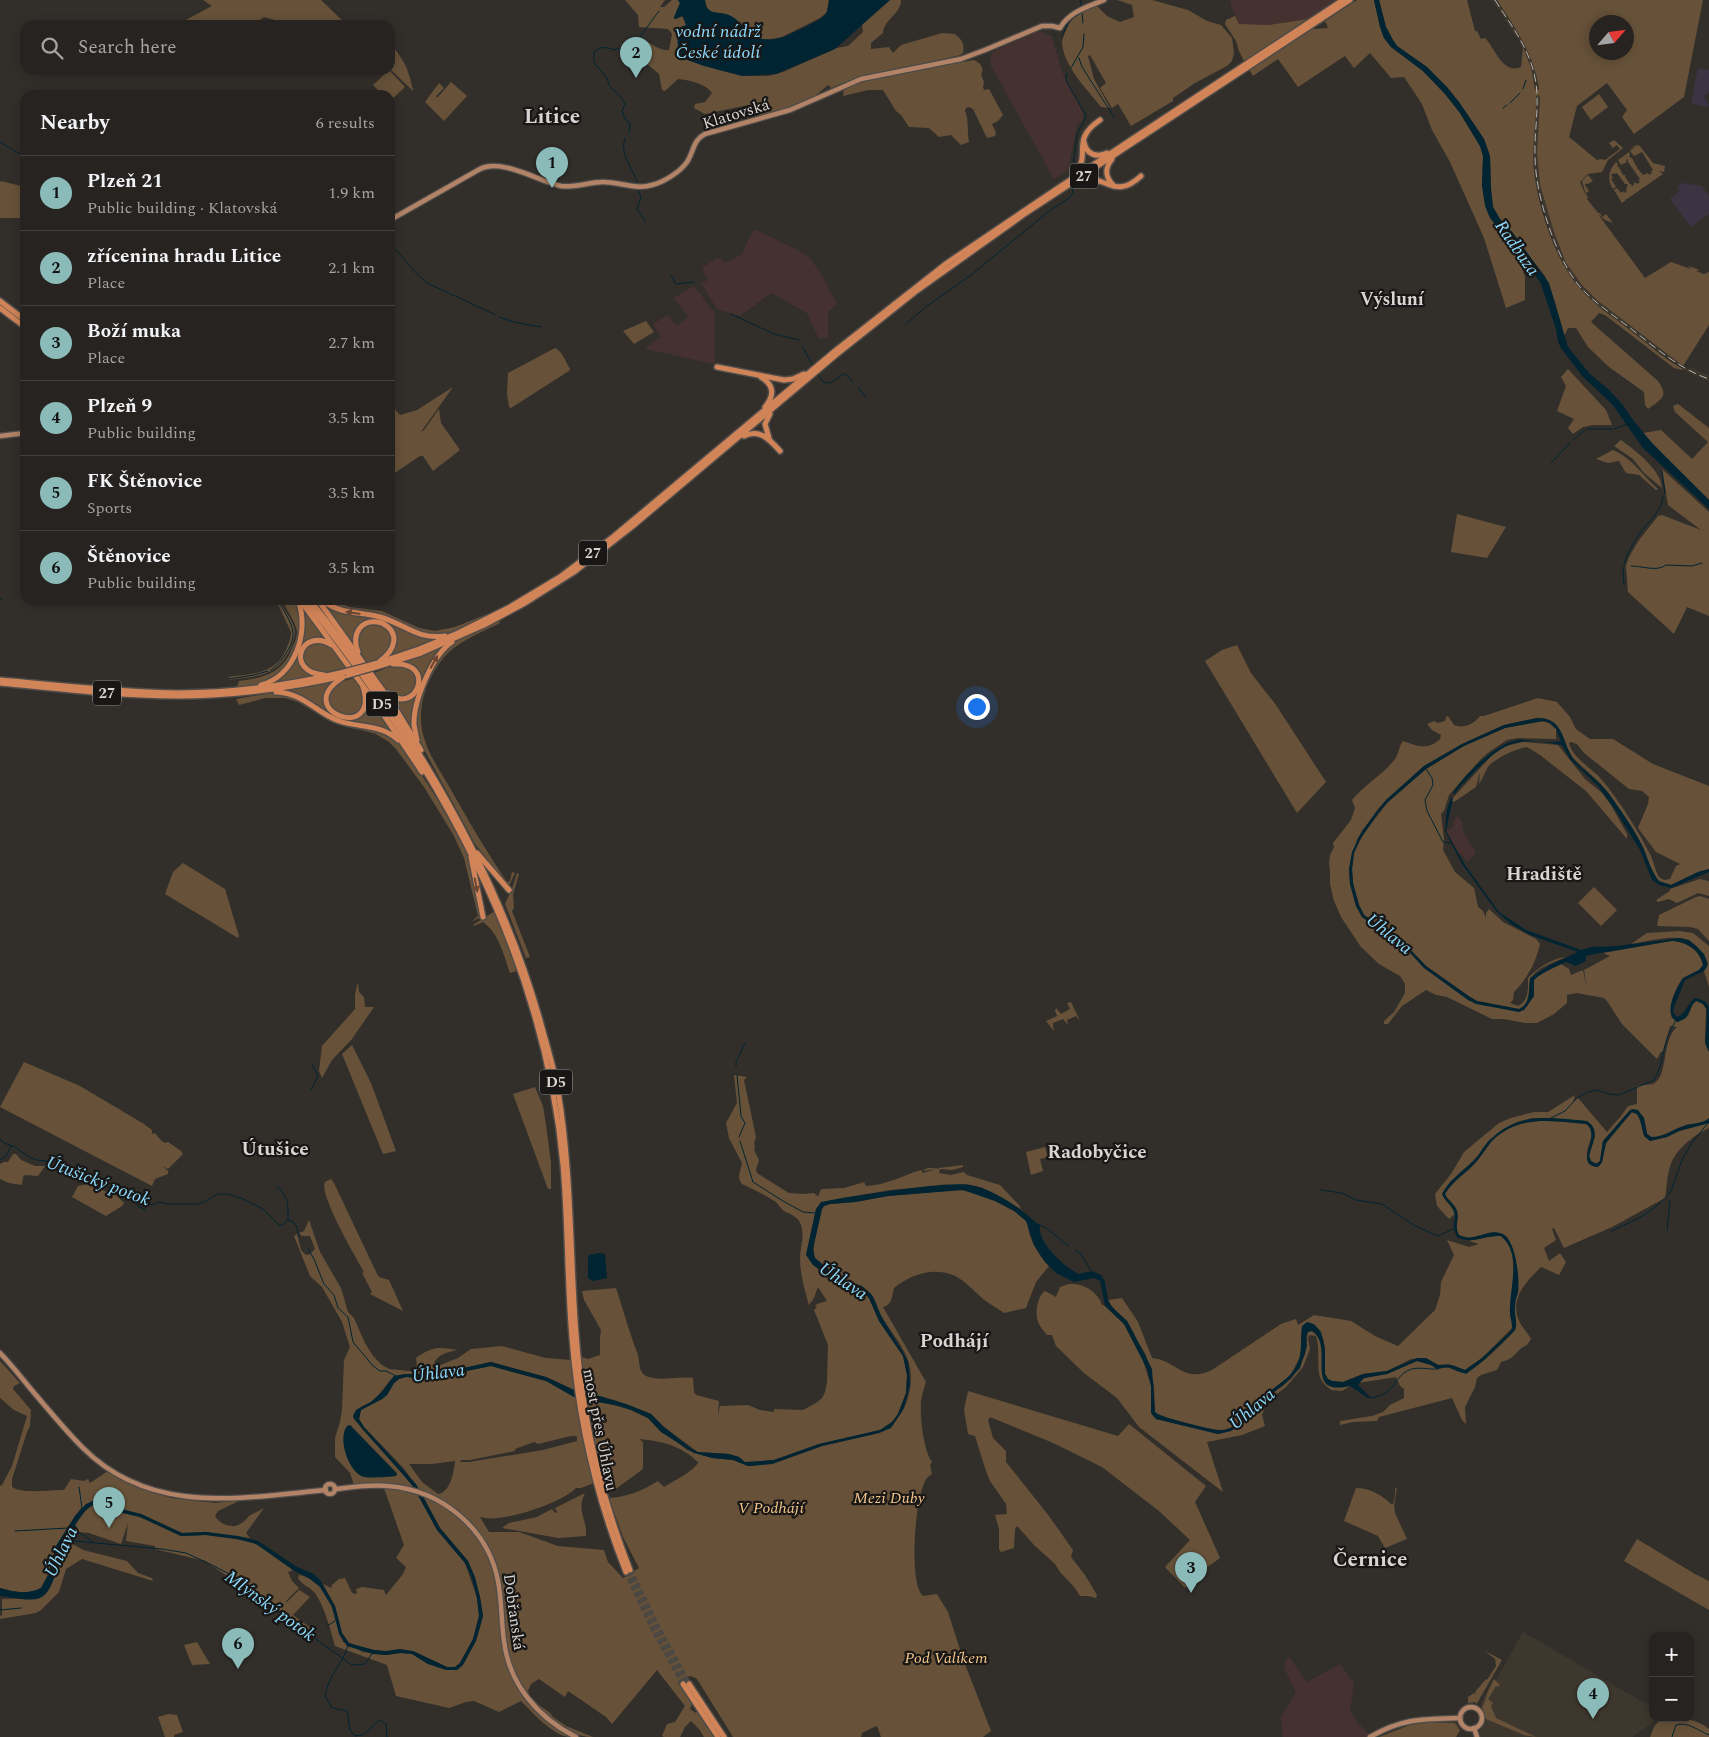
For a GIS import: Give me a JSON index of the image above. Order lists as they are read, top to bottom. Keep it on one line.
{"streets":{"highway":["27","D5","most přes Úhlavu"],"main road":["Klatovská","Dobřanská"]},"crossings":[["D5","most přes Úhlavu"]],"districts":["Litice","Výsluní","Hradiště","Útušice","Radobyčice","Podhájí","Černice"],"water":["vodní nádrž České údolí","Radbuza","Úhlava","Útušický potok","Mlýnský potok"],"parks":["Mezi Duby","V Podhájí","Pod Valíkem"],"north":"top right","page":{"search":"Search here","pins":["2","1","5","3","6","4"],"heading":["Nearby","6 results"],"list":[{"mark":"1","name":"Plzeň 21","note":"Public building · Klatovská","value":"1.9 km"},{"mark":"2","name":"zřícenina hradu Litice","note":"Place","value":"2.1 km"},{"mark":"3","name":"Boží muka","note":"Place","value":"2.7 km"},{"mark":"4","name":"Plzeň 9","note":"Public building","value":"3.5 km"},{"mark":"5","name":"FK Štěnovice","note":"Sports","value":"3.5 km"},{"mark":"6","name":"Štěnovice","note":"Public building","value":"3.5 km"}],"map_buttons":["+","−"]}}
